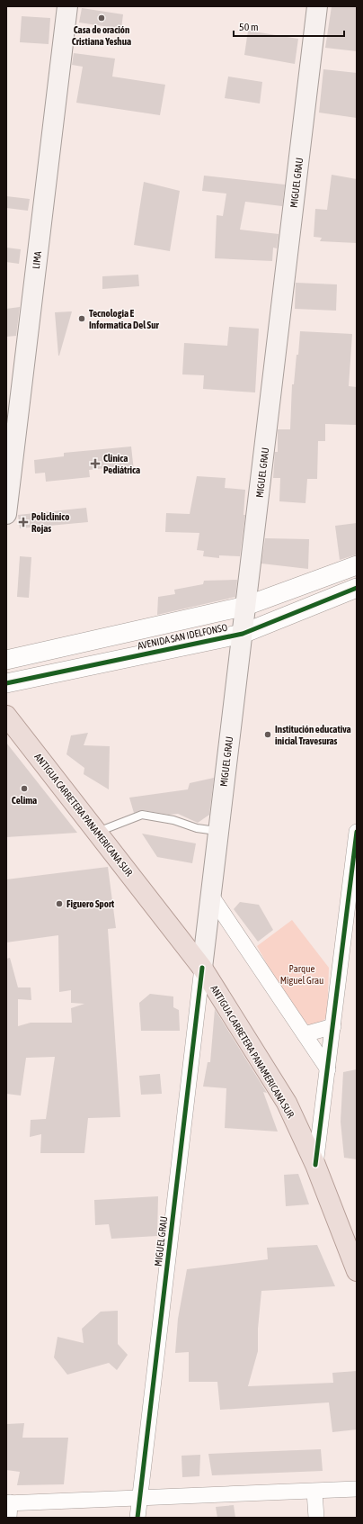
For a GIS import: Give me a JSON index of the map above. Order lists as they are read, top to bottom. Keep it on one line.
{"streets":{"highway":["ANTIGUA CARRETERA PANAMERICANA SUR"],"main road":["MIGUEL GRAU","LIMA"],"street":["AVENIDA SAN IDELFONSO"]},"crossings":[["MIGUEL GRAU","AVENIDA SAN IDELFONSO"],["MIGUEL GRAU","ANTIGUA CARRETERA PANAMERICANA SUR"]],"parks":["Parque Miguel Grau"],"places":{"other":["Casa de oración Cristiana Yeshua","Tecnologia E Informatica Del Sur","Institución educativa inicial Travesuras","Celima","Figuero Sport"],"health":["Clinica Pediátrica","Policlinico Rojas"]},"scale_bar":"50 m"}
